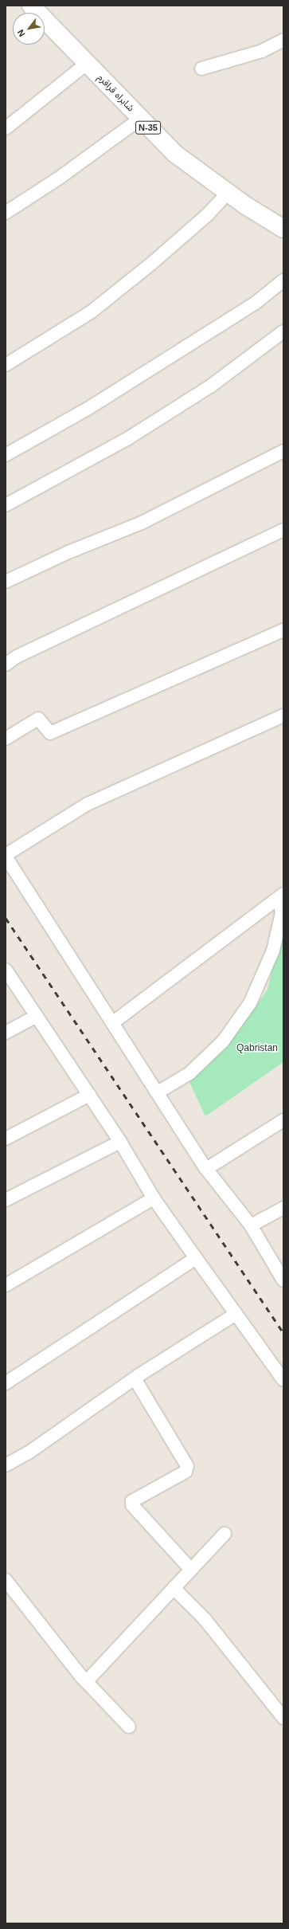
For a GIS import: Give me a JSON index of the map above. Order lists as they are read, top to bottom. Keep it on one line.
{"streets":{"highway":["شاہراہ قراقرم","N-35"]},"parks":["Qabristan"],"north":"bottom left"}
